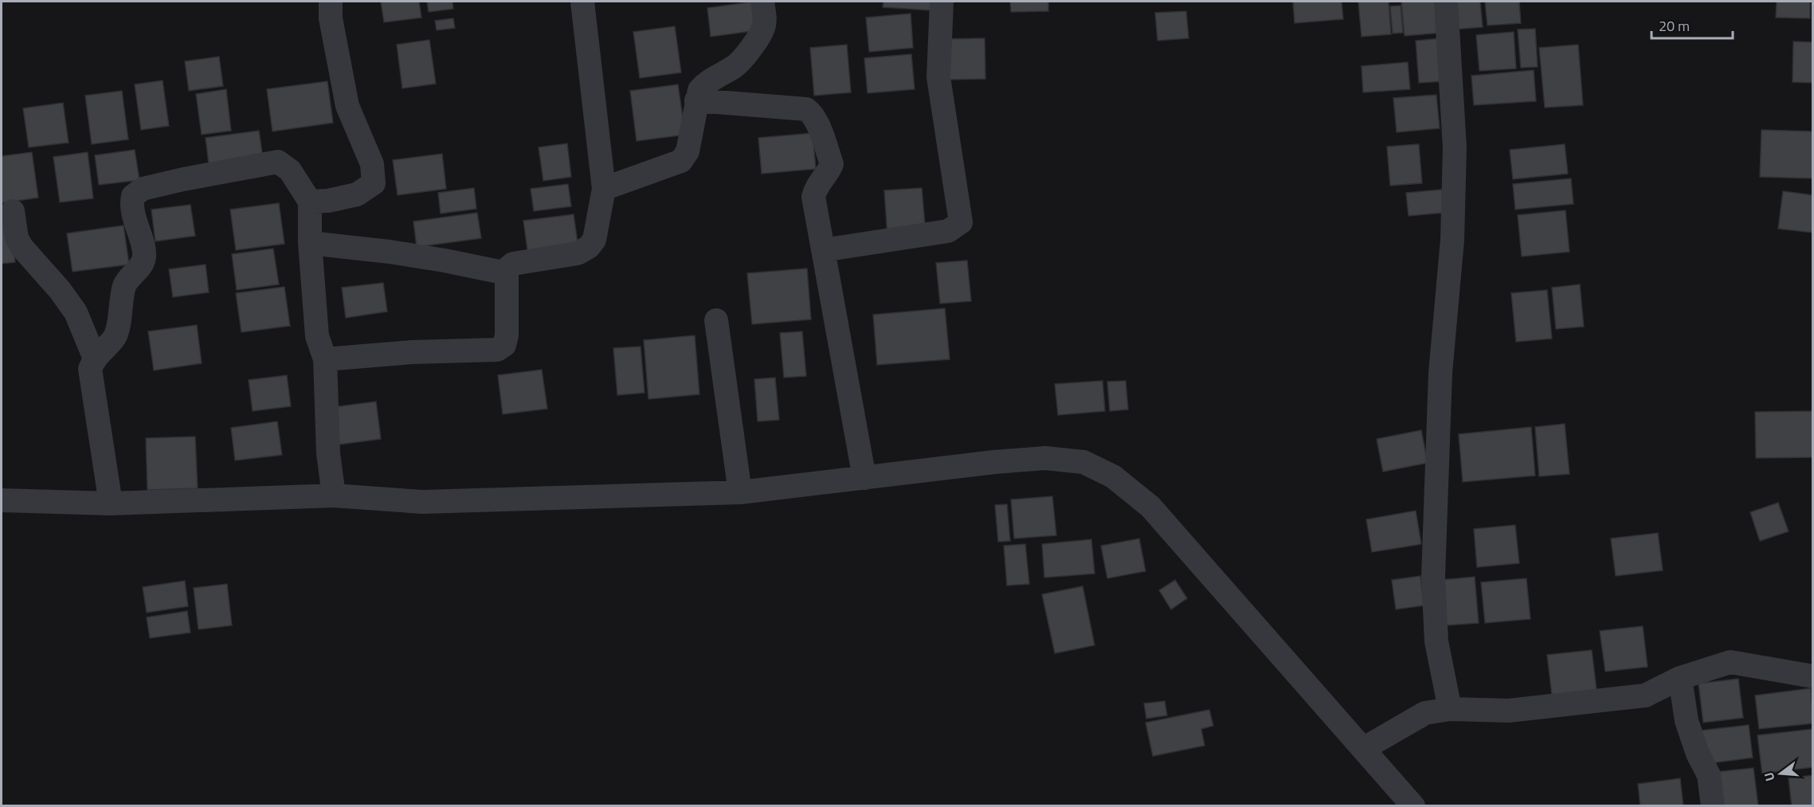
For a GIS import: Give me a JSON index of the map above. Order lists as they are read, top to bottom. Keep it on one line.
{"scale_bar":"20 m","north":"left"}
